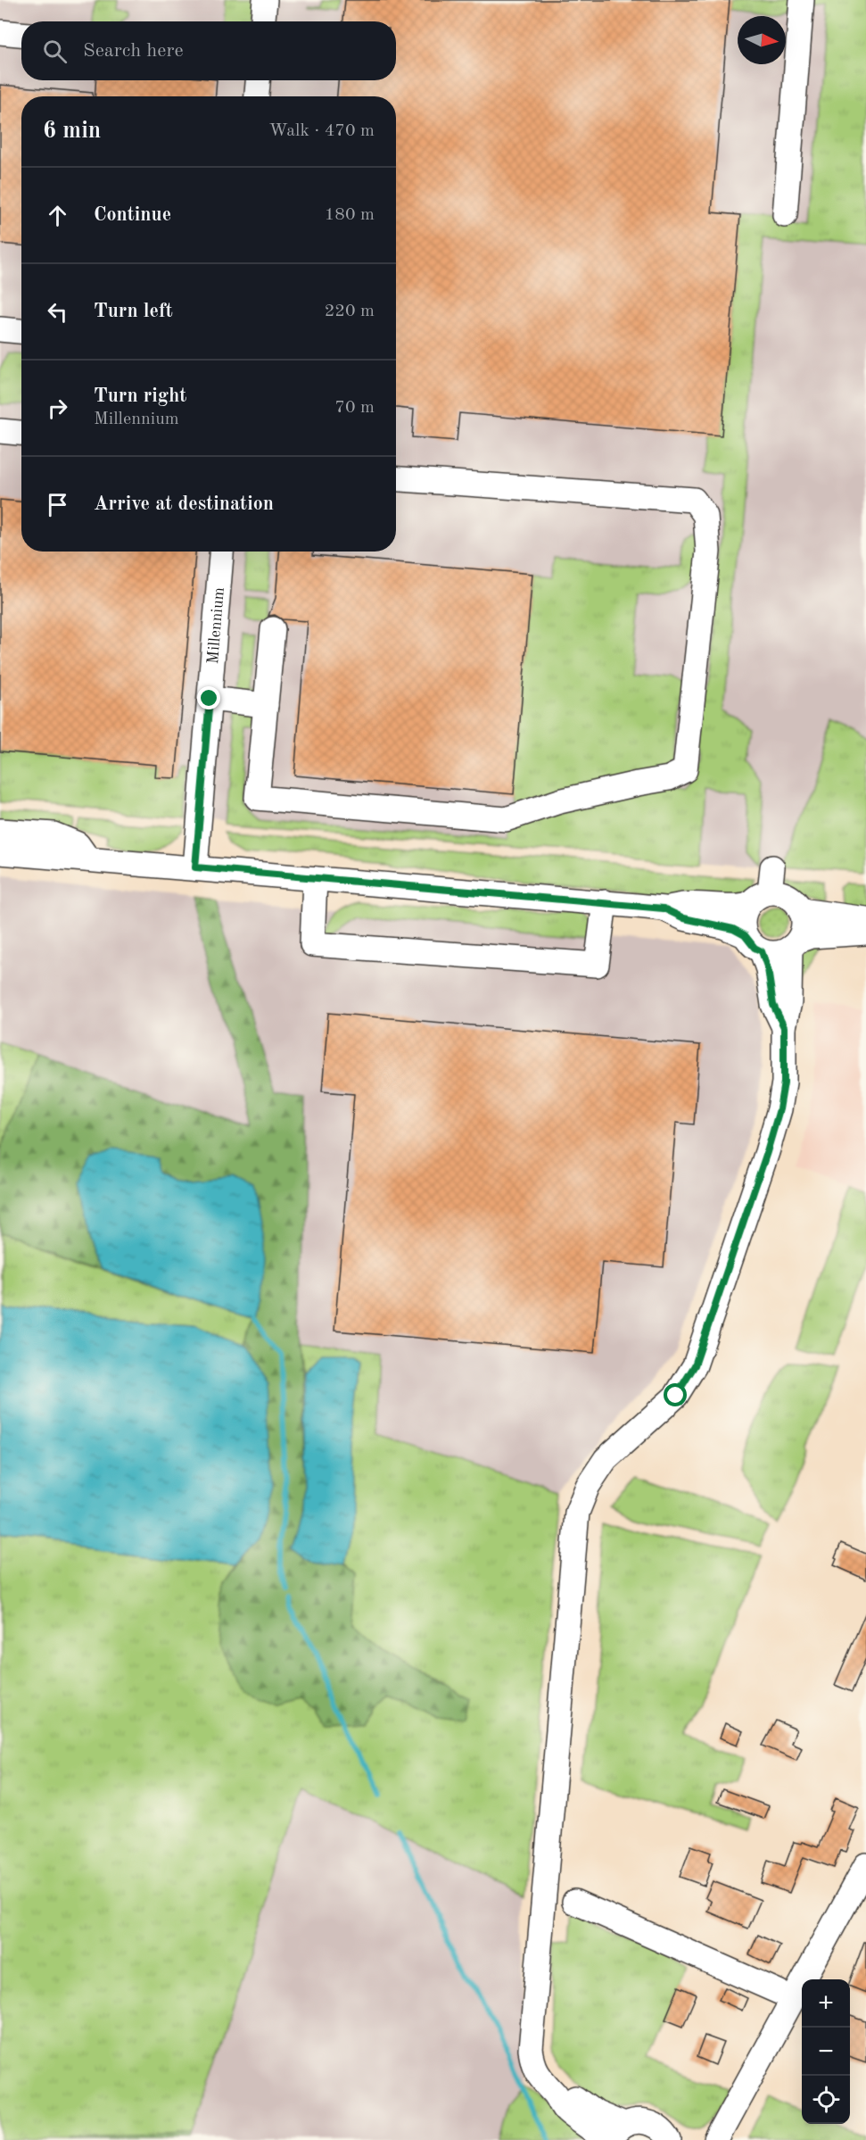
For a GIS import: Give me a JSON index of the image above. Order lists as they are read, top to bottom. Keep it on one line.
{"streets":{"street":["Millennium"]},"north":"right","page":{"search":"Search here","heading":["6 min","Walk · 470 m"],"list":[["Continue","180 m"],["Turn left","220 m"],["Turn right","Millennium","70 m"],"Arrive at destination"],"map_buttons":["+","−"]}}
